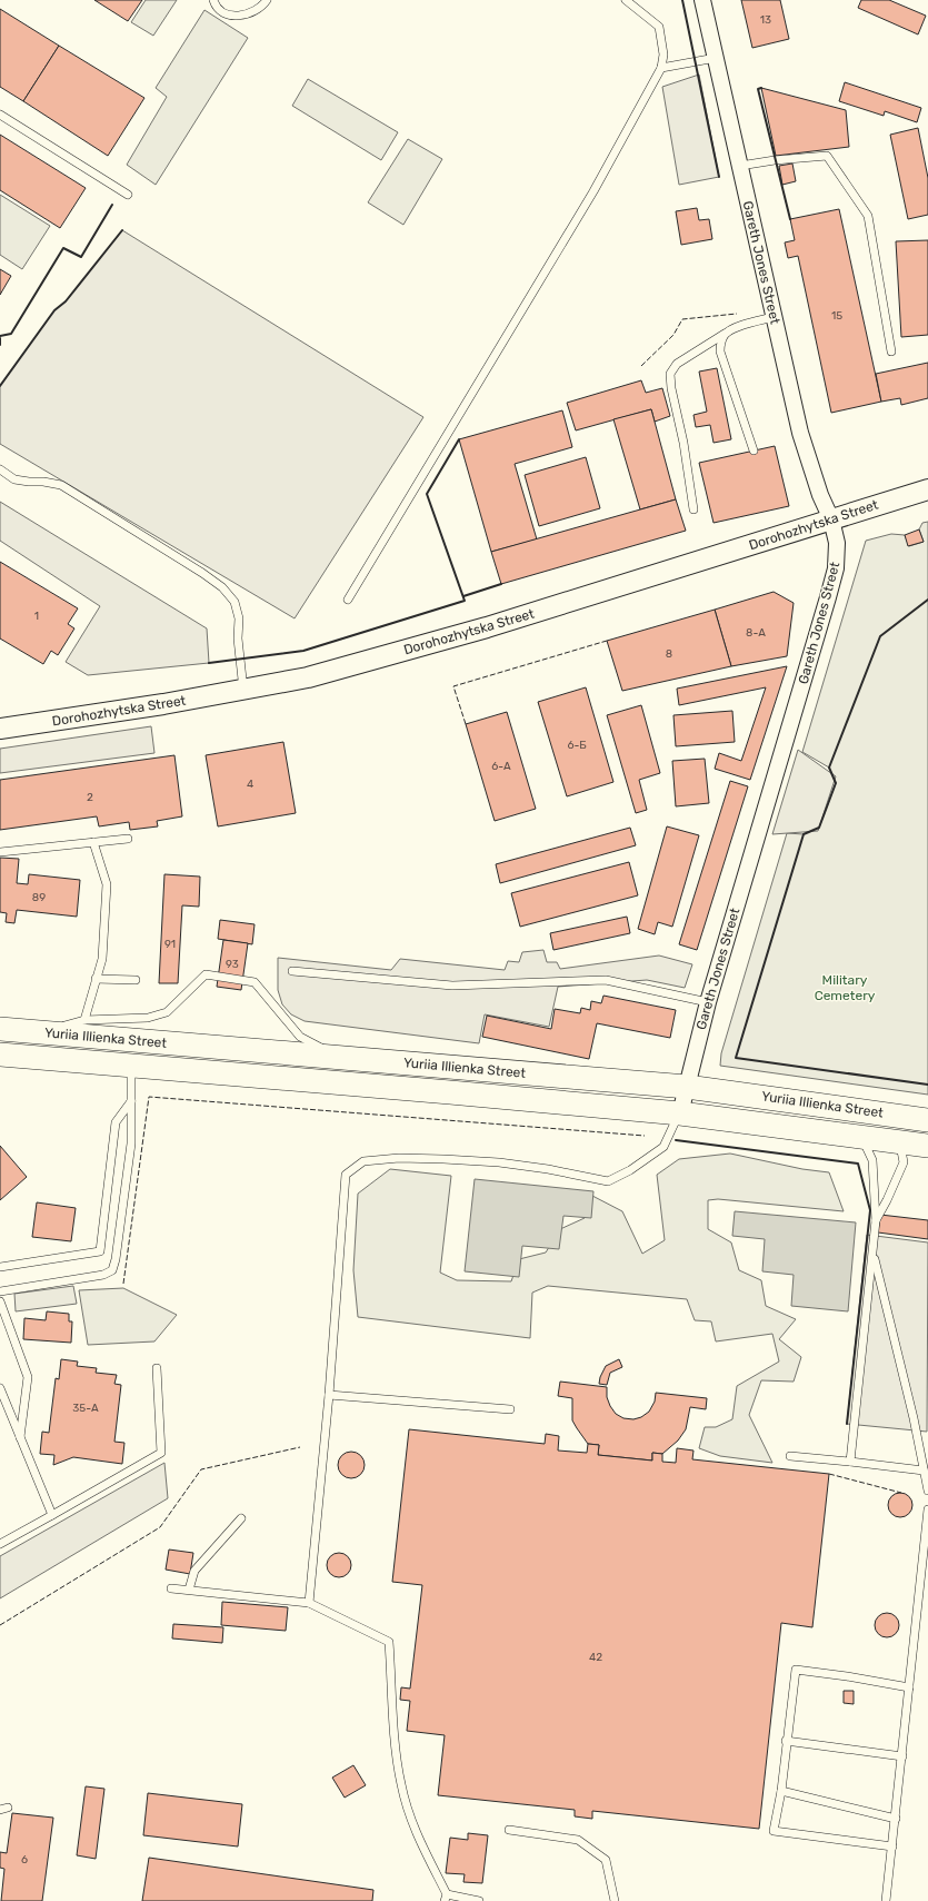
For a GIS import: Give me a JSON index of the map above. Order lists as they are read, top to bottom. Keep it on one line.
{"streets":{"main road":["Yuriia Illienka Street"],"street":["Gareth Jones Street","Dorohozhytska Street"]},"crossings":[["Gareth Jones Street","Dorohozhytska Street"],["Gareth Jones Street","Yuriia Illienka Street"]],"parks":["Military Cemetery"],"house_numbers":["13","15","1","8-А","8","6-Б","6-А","4","2","89","91","93","35-А","42","6"]}
